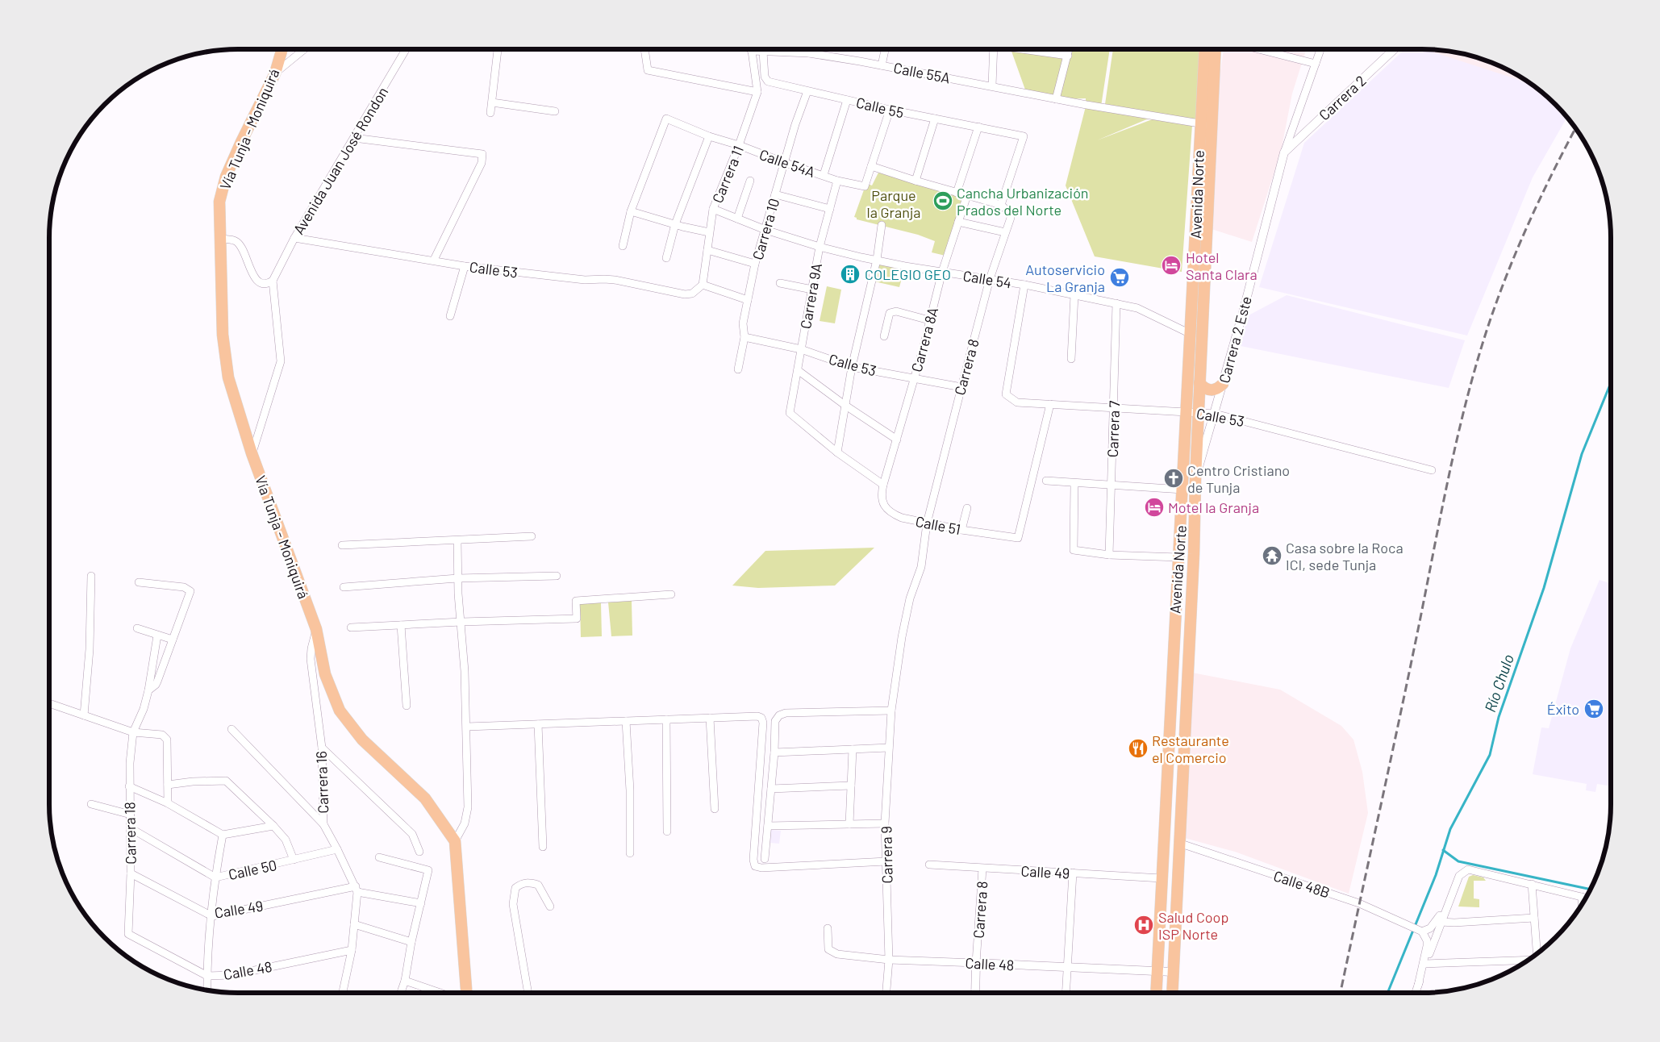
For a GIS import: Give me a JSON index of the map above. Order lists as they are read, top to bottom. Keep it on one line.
{"streets":{"main road":["Vía Tunja - Moniquirá","Avenida Norte"],"street":["Calle 55A","Carrera 2","Calle 55","Avenida Juan José Rondon","Calle 54A","Carrera 11","Carrera 10","Calle 53","Calle 54","Carrera 9A","Carrera 8A","Carrera 2 Este","Carrera 8","Carrera 7","Calle 51","Carrera 16","Carrera 18","Carrera 9","Calle 50","Calle 49","Calle 48B","Calle 48"]},"crossings":[["Calle 55A","Calle 55"],["Calle 55A","Carrera 11"],["Calle 55A","Avenida Norte"],["Carrera 2","Carrera 2 Este"],["Calle 55","Carrera 10"],["Calle 55","Carrera 8"],["Vía Tunja - Moniquirá","Carrera 16"],["Avenida Juan José Rondon","Calle 53"],["Calle 54A","Carrera 11"],["Calle 54A","Carrera 10"],["Calle 54A","Carrera 9A"],["Carrera 11","Calle 53"],["Carrera 11","Calle 54"],["Avenida Norte","Calle 53"],["Avenida Norte","Calle 54"],["Avenida Norte","Carrera 2 Este"],["Avenida Norte","Calle 49"],["Avenida Norte","Calle 48B"],["Avenida Norte","Calle 48"],["Carrera 10","Calle 53"],["Carrera 10","Calle 54"],["Calle 53","Calle 54"],["Calle 53","Carrera 9A"],["Calle 53","Carrera 8A"],["Calle 53","Carrera 2 Este"],["Calle 53","Carrera 8"],["Calle 53","Carrera 7"],["Calle 53","Calle 51"],["Calle 54","Carrera 9A"],["Calle 54","Carrera 8A"],["Calle 54","Carrera 8"],["Calle 54","Carrera 7"],["Carrera 8A","Calle 51"],["Carrera 8","Calle 51"],["Carrera 8","Carrera 9"],["Carrera 8","Calle 49"],["Carrera 8","Calle 48"],["Carrera 16","Calle 50"],["Carrera 16","Calle 49"],["Carrera 18","Calle 50"],["Carrera 18","Calle 49"],["Carrera 18","Calle 48"],["Carrera 9","Calle 48"]],"water":["Río Chulo"],"parks":["Parque la Granja"],"places":{"sports":["Cancha Urbanización Prados del Norte"],"hotel":["Hotel Santa Clara","Motel la Granja"],"building":["COLEGIO GEO"],"supermarket":["Autoservicio La Granja","Éxito"],"church":["Centro Cristiano de Tunja"],"temple":["Casa sobre la Roca ICI, sede Tunja"],"restaurant":["Restaurante el Comercio"],"hospital":["Salud Coop ISP Norte"]}}
